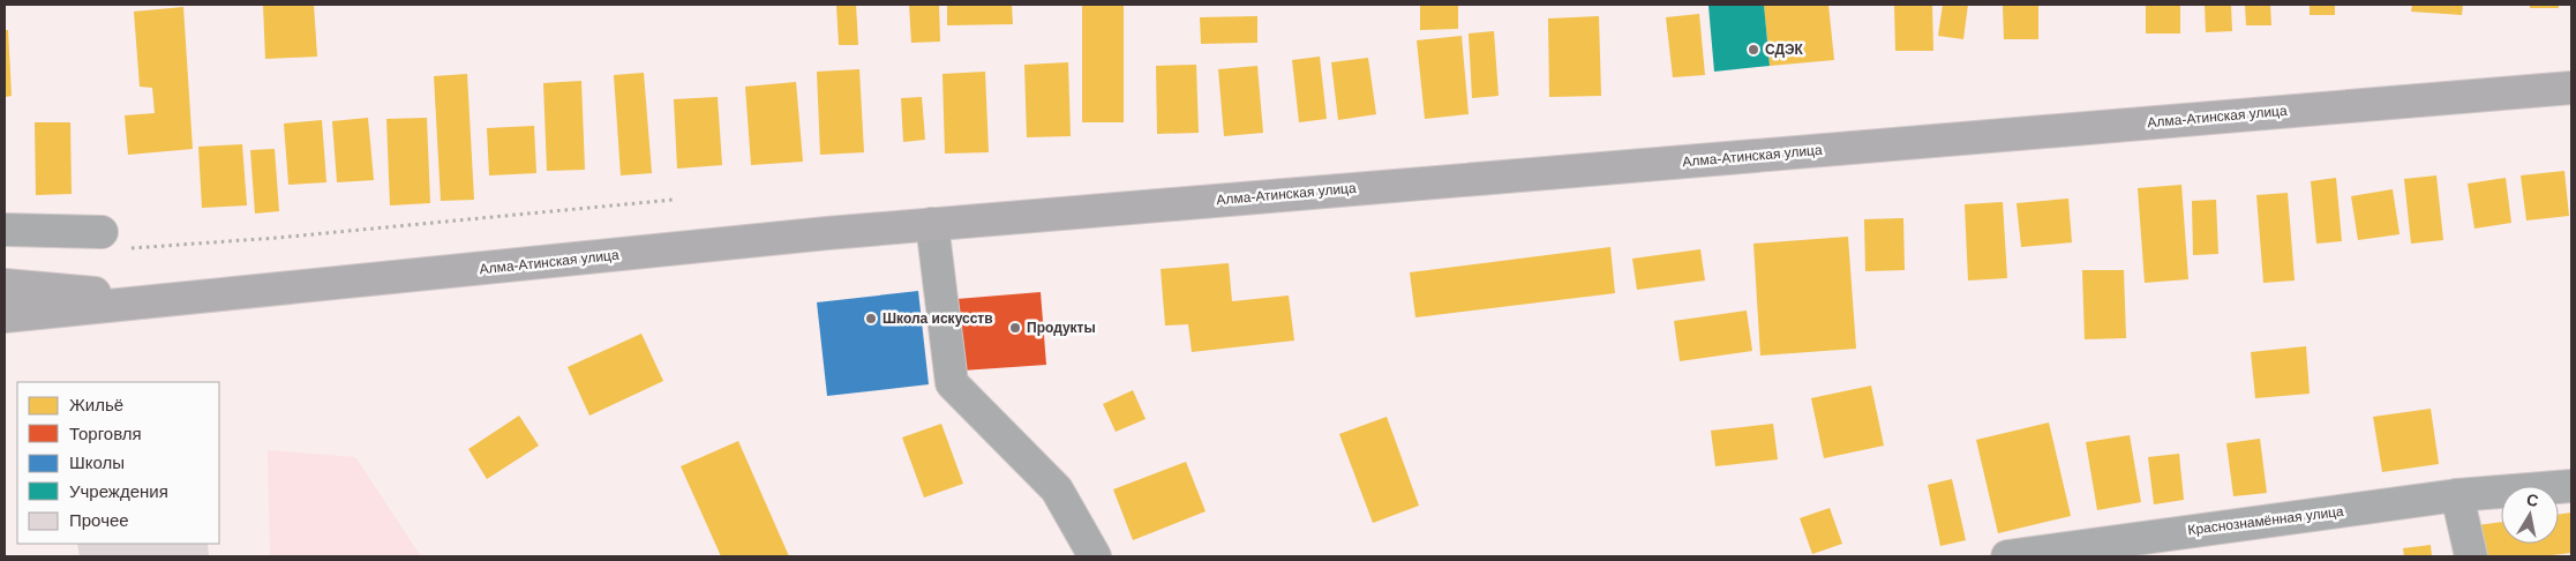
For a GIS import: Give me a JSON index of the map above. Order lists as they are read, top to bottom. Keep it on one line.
{"streets":{"main road":["Алма-Атинская улица"],"street":["Краснознамённая улица"]},"places":["СДЭК","Школа искусств","Продукты"],"legend":["Жильё","Торговля","Школы","Учреждения","Прочее"],"north":"top"}
